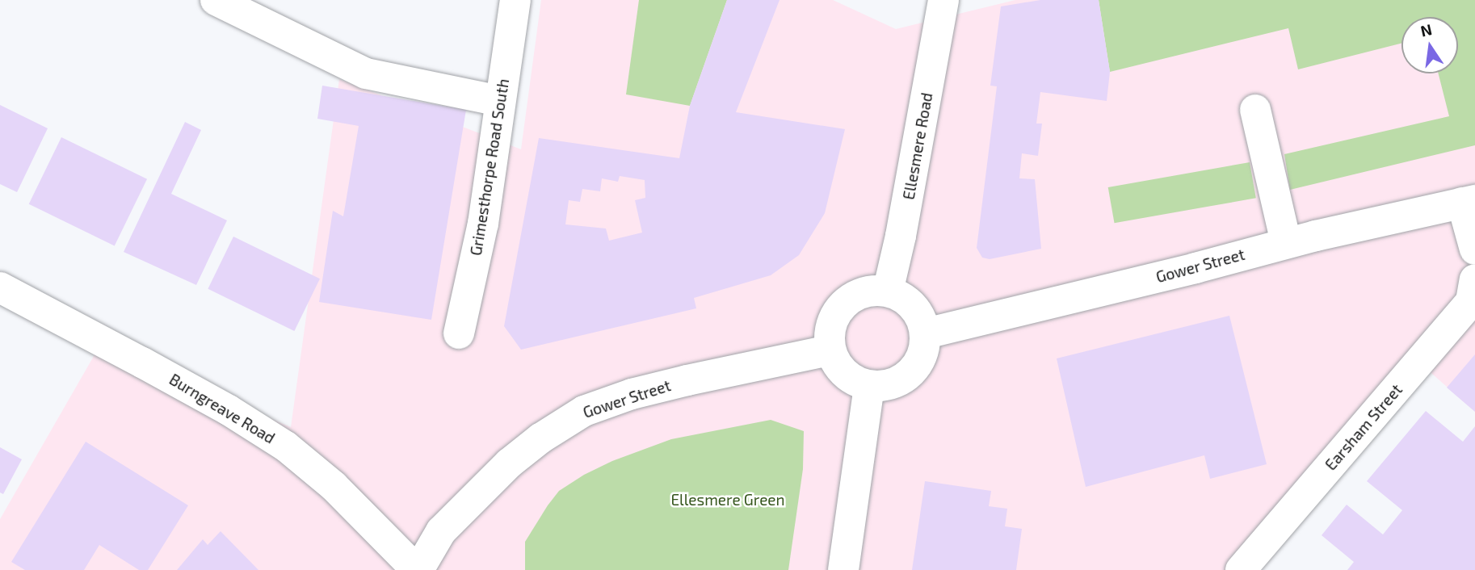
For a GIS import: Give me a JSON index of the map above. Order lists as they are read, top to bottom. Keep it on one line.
{"streets":{"main road":["Ellesmere Road","Grimesthorpe Road South","Gower Street","Burngreave Road","Earsham Street"]},"crossings":[["Ellesmere Road","Gower Street"],["Gower Street","Burngreave Road"]],"parks":["Ellesmere Green"],"north":"top"}
